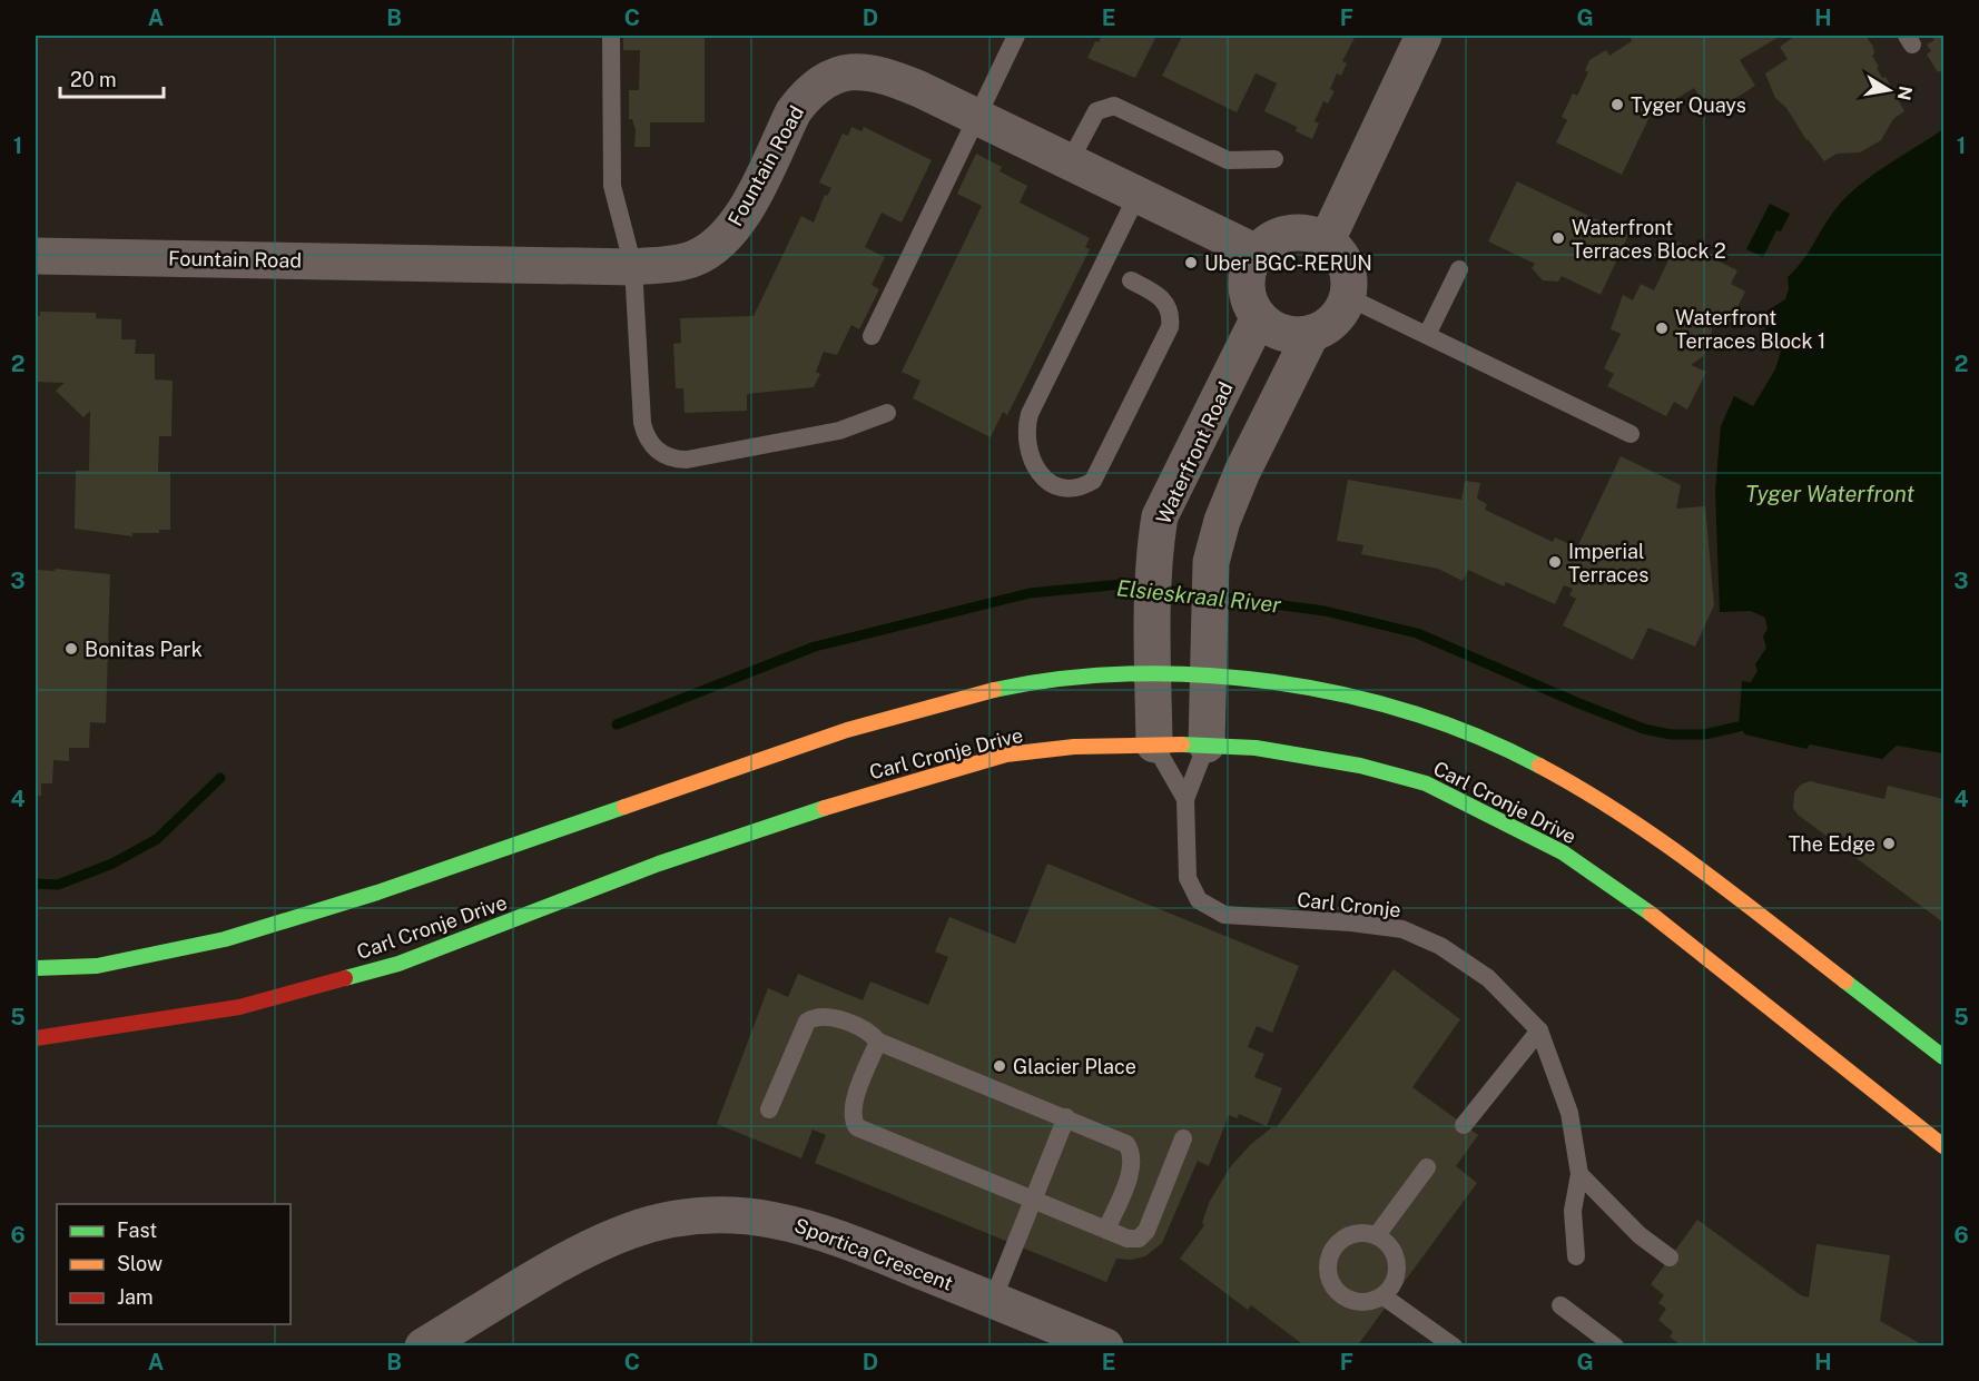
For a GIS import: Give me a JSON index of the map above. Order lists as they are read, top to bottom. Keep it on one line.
{"streets":{"main road":["Carl Cronje Drive"],"street":["Fountain Road","Waterfront Road","Sportica Crescent"],"lane":["Carl Cronje"]},"crossings":[["Fountain Road","Waterfront Road"],["Waterfront Road","Carl Cronje Drive"],["Waterfront Road","Carl Cronje"],["Carl Cronje Drive","Carl Cronje"]],"water":["Tyger Waterfront","Elsieskraal River"],"places":["Tyger Quays","Waterfront Terraces Block 2","Uber BGC-RERUN","Waterfront Terraces Block 1","Imperial Terraces","Bonitas Park","The Edge","Glacier Place"],"legend":["Fast","Slow","Jam"],"scale_bar":"20 m","north":"right","grid":{"columns":["A","B","C","D","E","F","G","H"],"rows":["1","2","3","4","5","6"]}}
